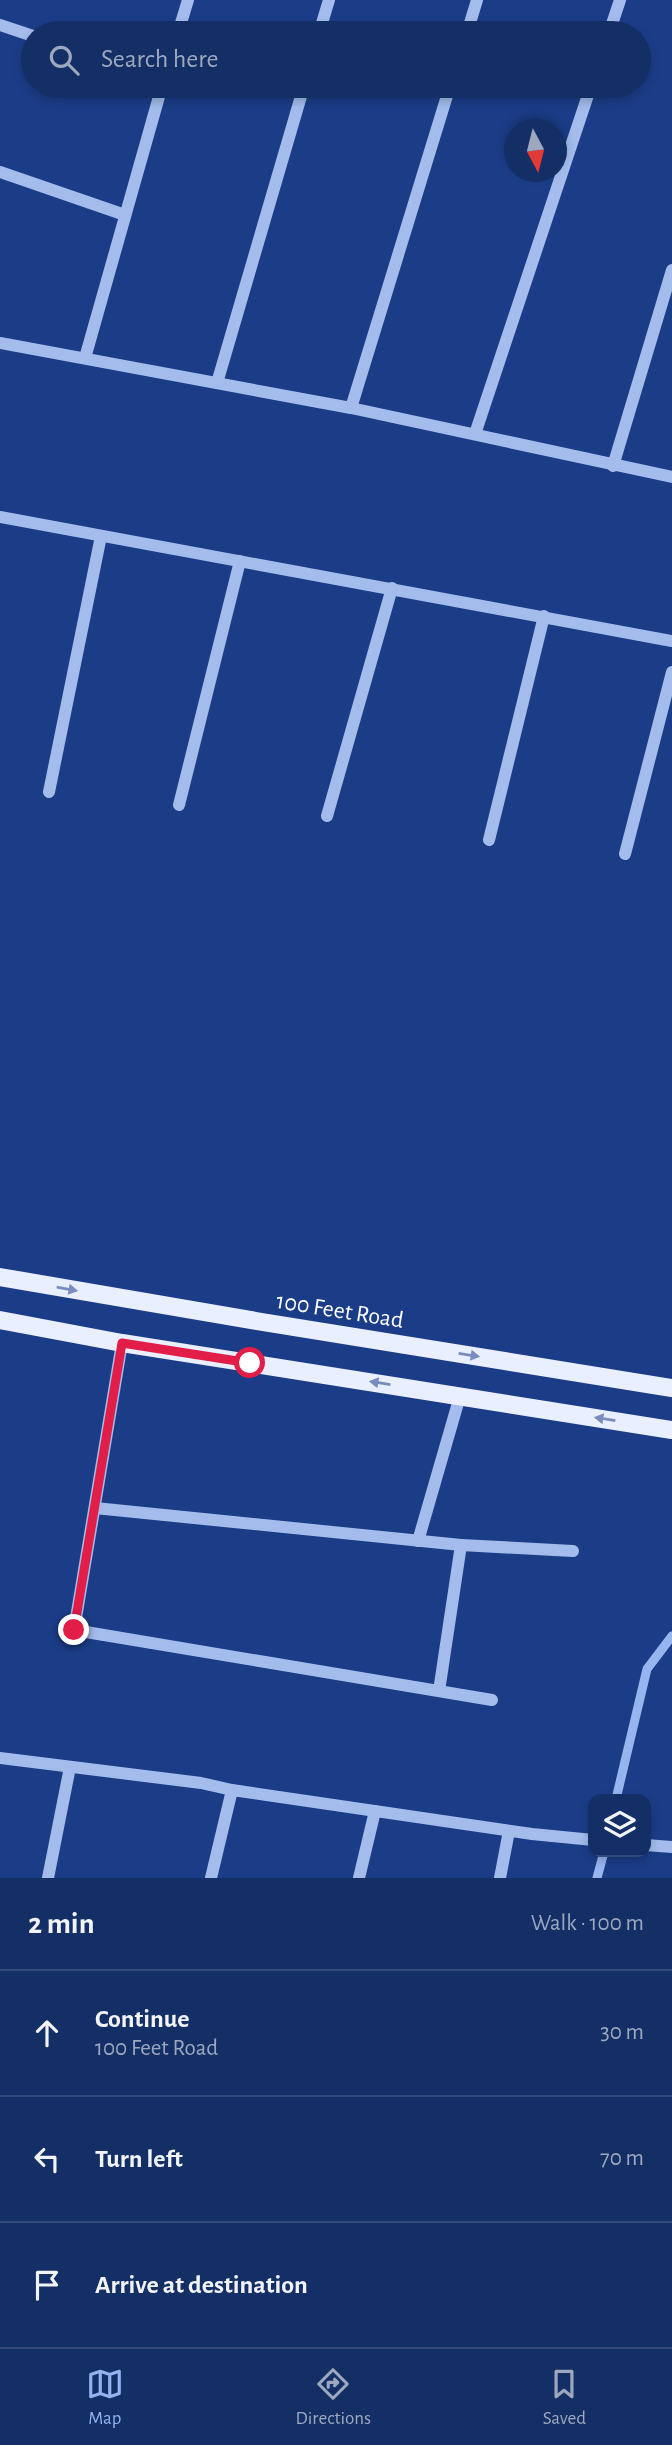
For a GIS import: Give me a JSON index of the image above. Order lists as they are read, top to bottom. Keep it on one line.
{"streets":{"main road":["100 Feet Road"]},"north":"bottom","page":{"search":"Search here","heading":["2 min","Walk · 100 m"],"list":[["Continue","100 Feet Road","30 m"],["Turn left","70 m"],"Arrive at destination"],"nav":["Map","Directions","Saved"]}}
